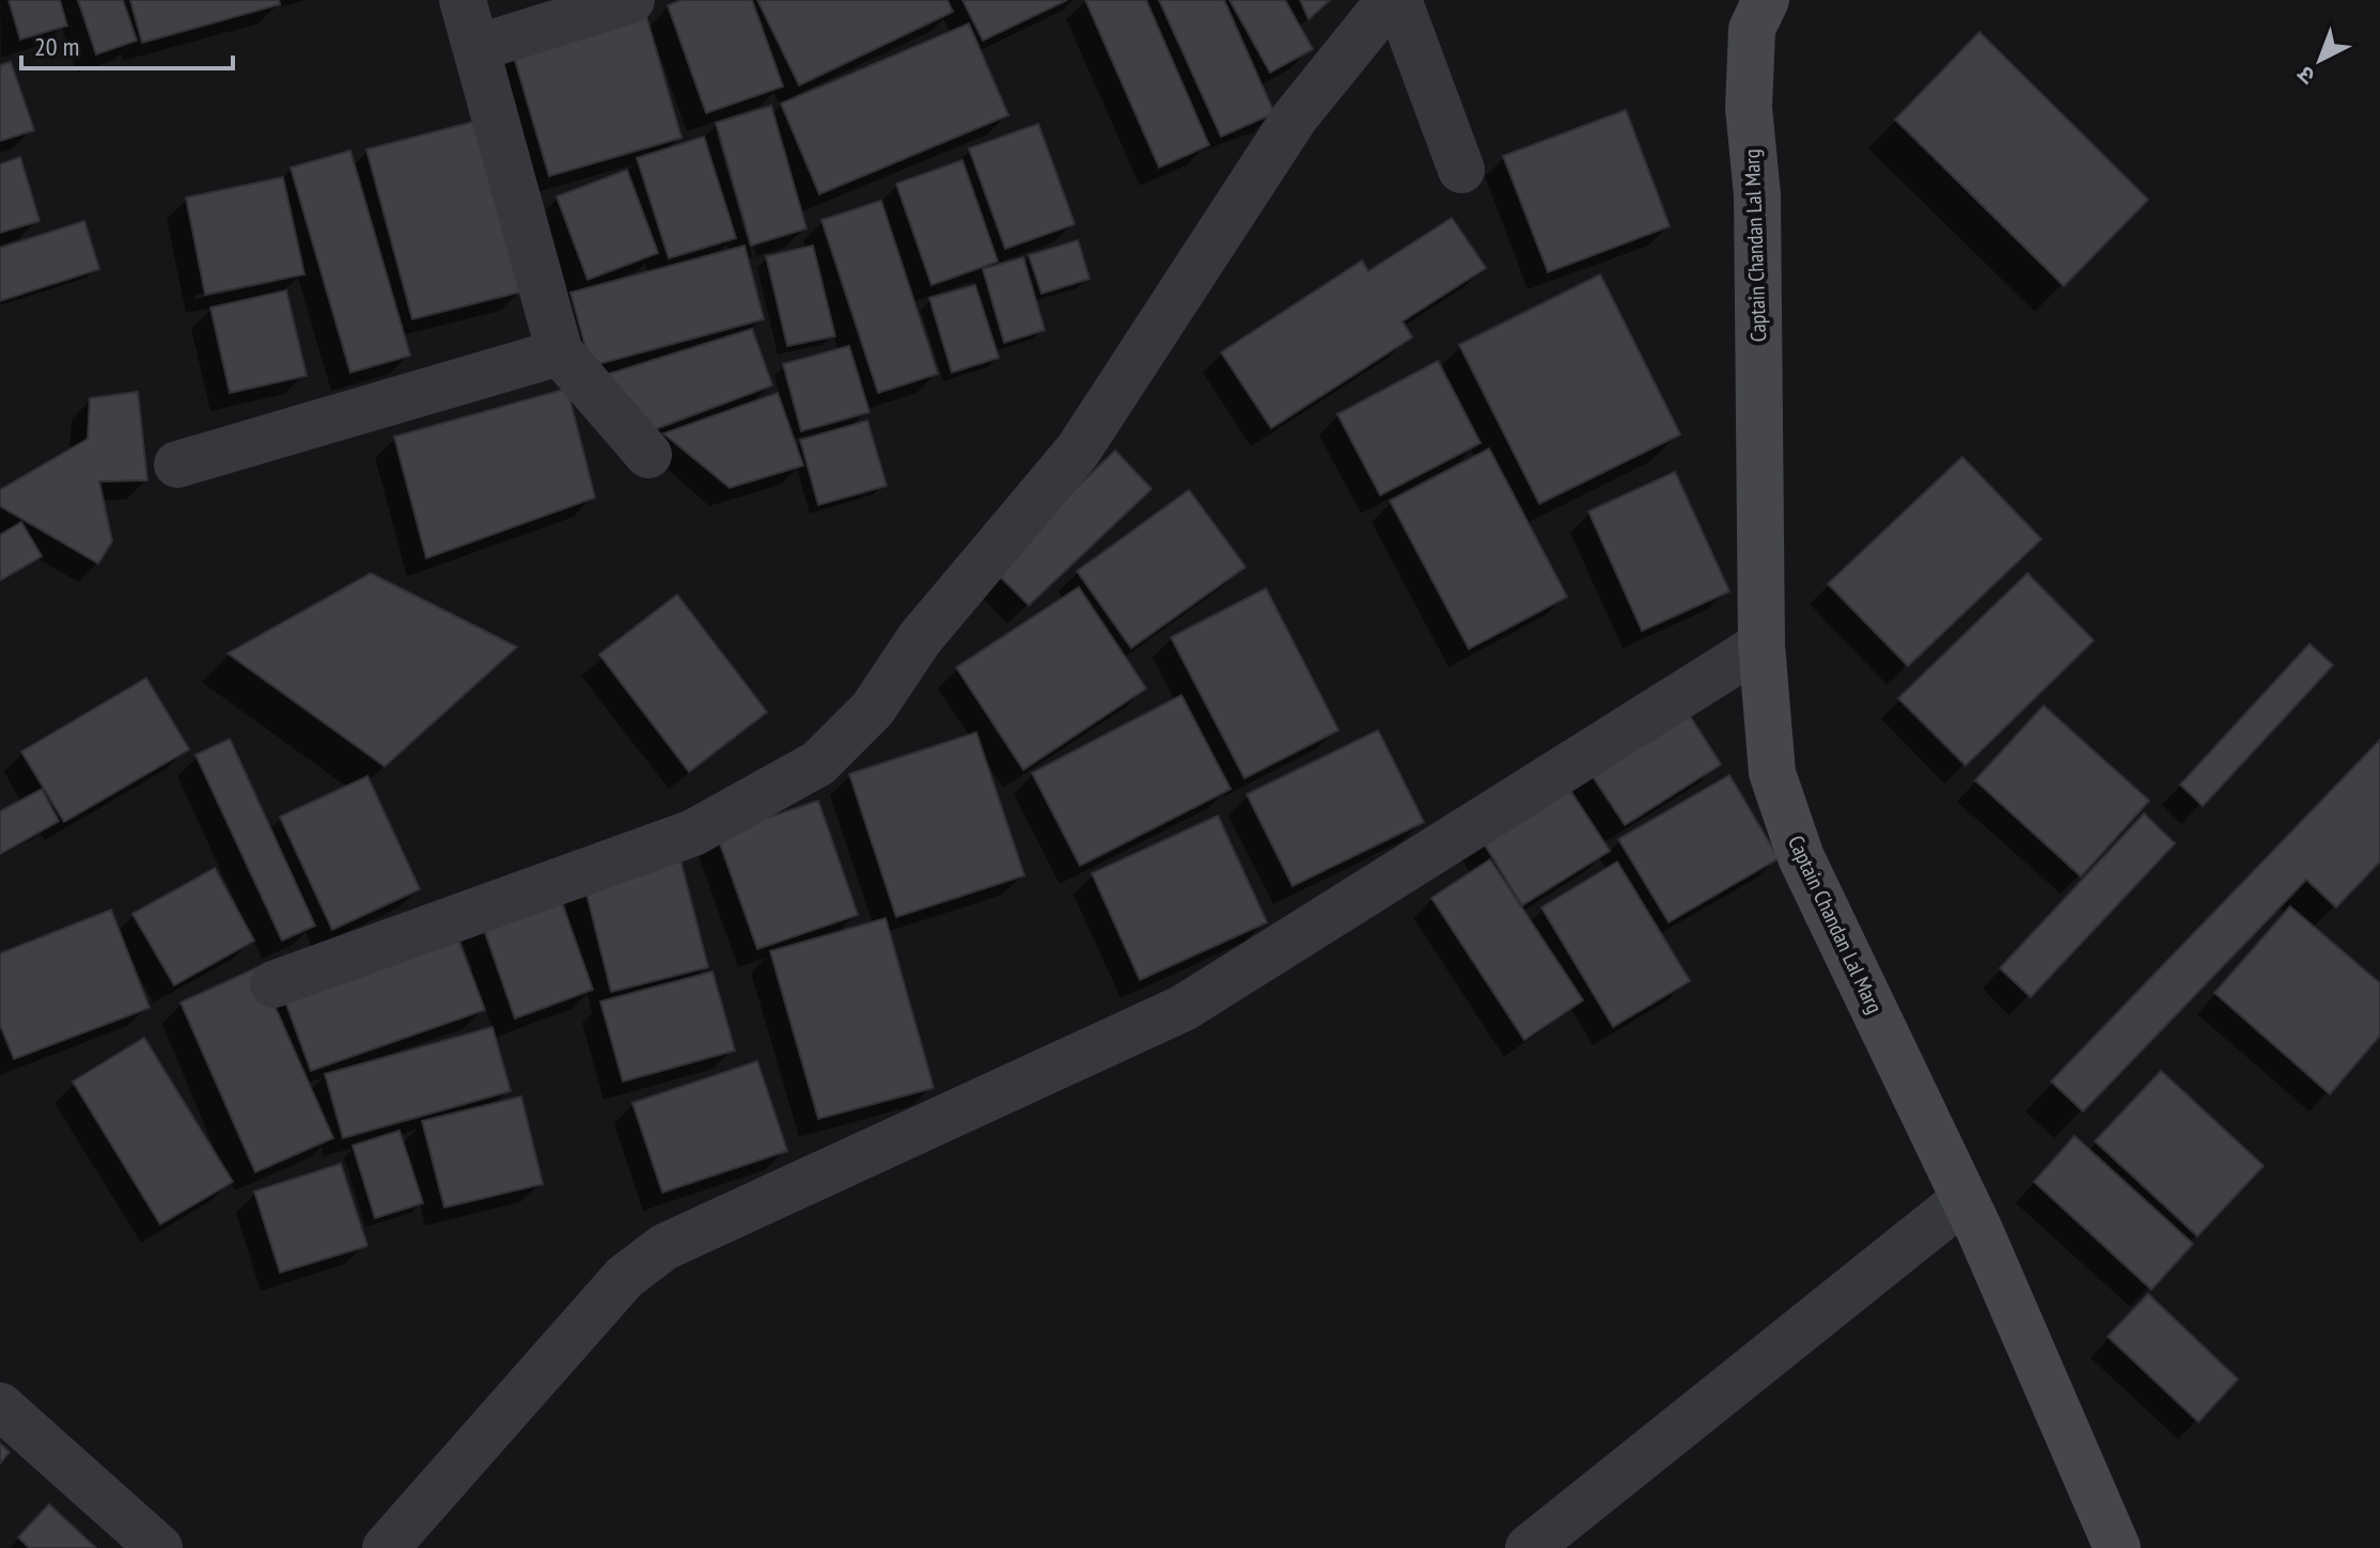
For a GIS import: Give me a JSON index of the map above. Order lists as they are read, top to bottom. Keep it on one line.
{"streets":{"street":["Captain Chandan Lal Marg"]},"scale_bar":"20 m","north":"bottom left"}
